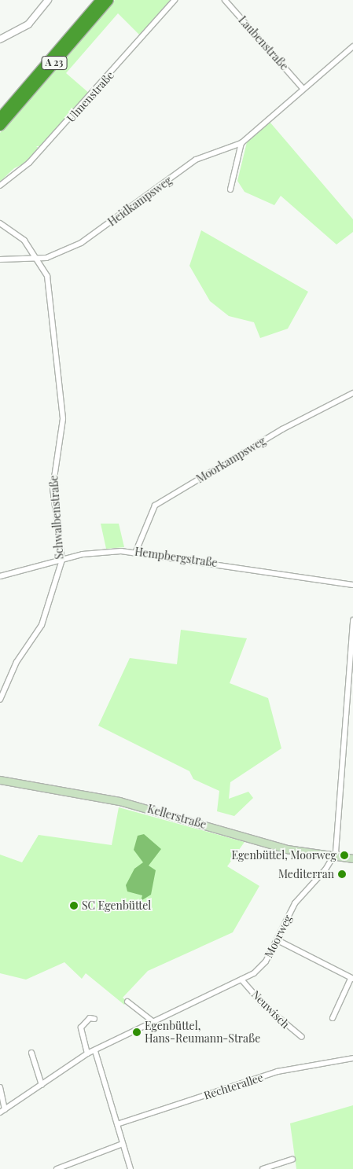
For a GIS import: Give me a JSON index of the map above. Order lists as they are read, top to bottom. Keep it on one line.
{"streets":{"highway":["A 23"],"main road":["Kellerstraße"],"street":["Laubenstraße","Ulmenstraße","Heidkampsweg","Moorkampsweg","Schwalbenstraße","Hempbergstraße","Moorweg","Neuwisch","Rechterallee"]},"crossings":[["Laubenstraße","Heidkampsweg"],["Heidkampsweg","Schwalbenstraße"],["Moorkampsweg","Hempbergstraße"],["Schwalbenstraße","Hempbergstraße"],["Kellerstraße","Moorweg"],["Moorweg","Neuwisch"]],"places":["Egenbüttel, Moorweg","Mediterran","SC Egenbüttel","Egenbüttel, Hans-Reumann-Straße"]}
